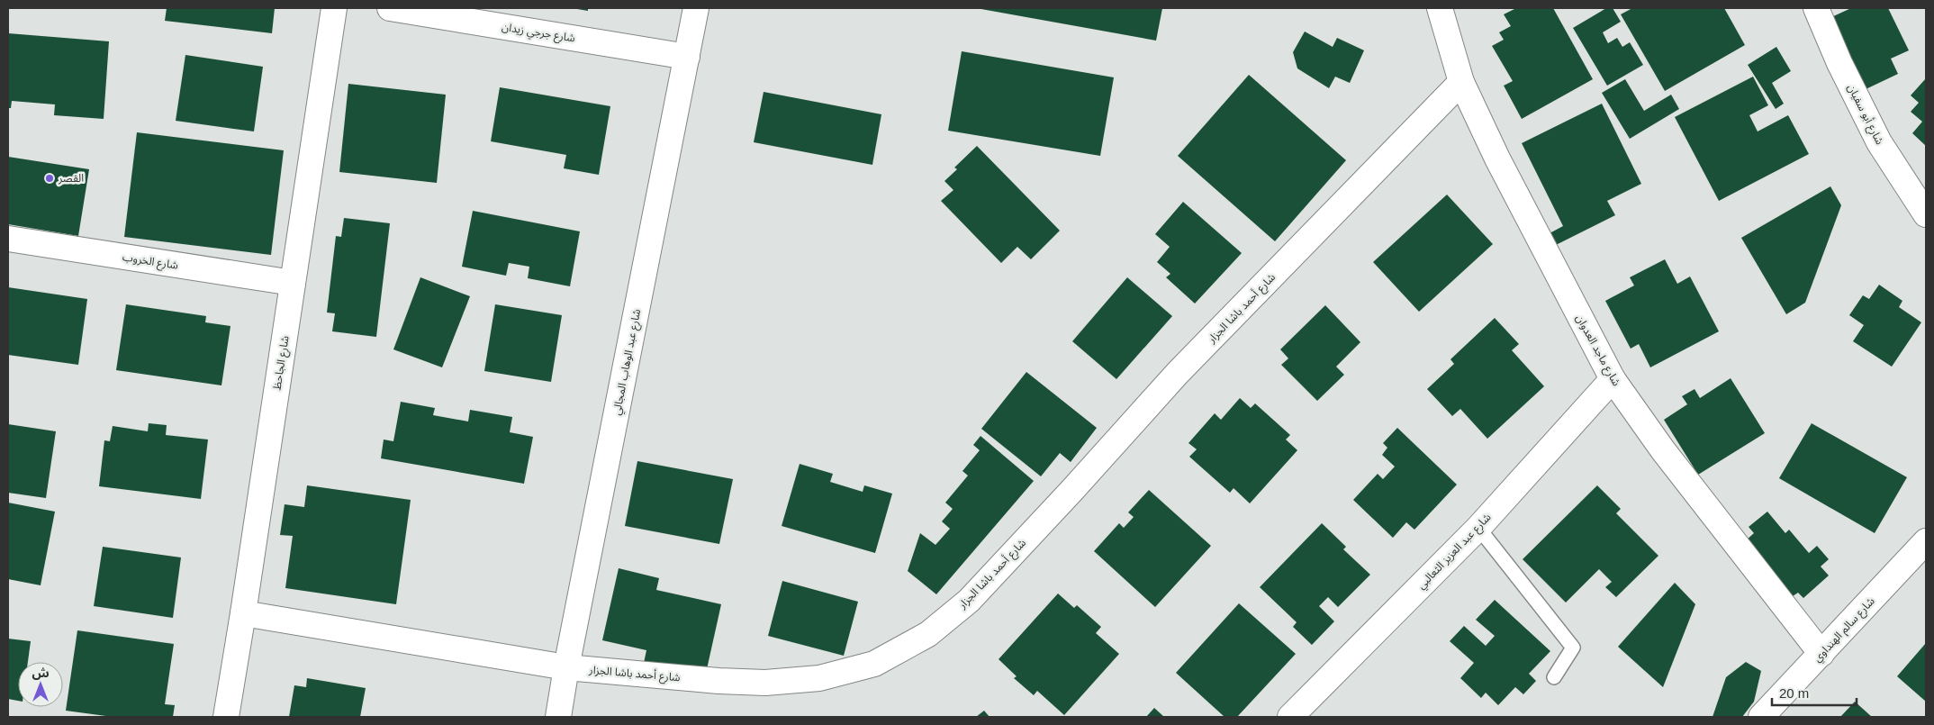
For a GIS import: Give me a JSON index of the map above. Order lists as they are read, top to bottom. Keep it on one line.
{"streets":{"street":["شارع جرجي زيدان","شارع أبو سفيان","شارع الخروب","شارع أحمد باشا الجزار","شارع ماجد العدوان","شارع عبد الوهاب المجالي","شارع الجاحظ","شارع عبد العزيز الثعالبي","شارع سالم الهنداوي"]},"crossings":[["شارع جرجي زيدان","شارع عبد الوهاب المجالي"],["شارع الخروب","شارع الجاحظ"],["شارع أحمد باشا الجزار","شارع ماجد العدوان"],["شارع أحمد باشا الجزار","شارع عبد الوهاب المجالي"],["شارع أحمد باشا الجزار","شارع الجاحظ"],["شارع ماجد العدوان","شارع عبد العزيز الثعالبي"],["شارع ماجد العدوان","شارع سالم الهنداوي"]],"places":["القصر"],"scale_bar":"20 m","north":"top"}
